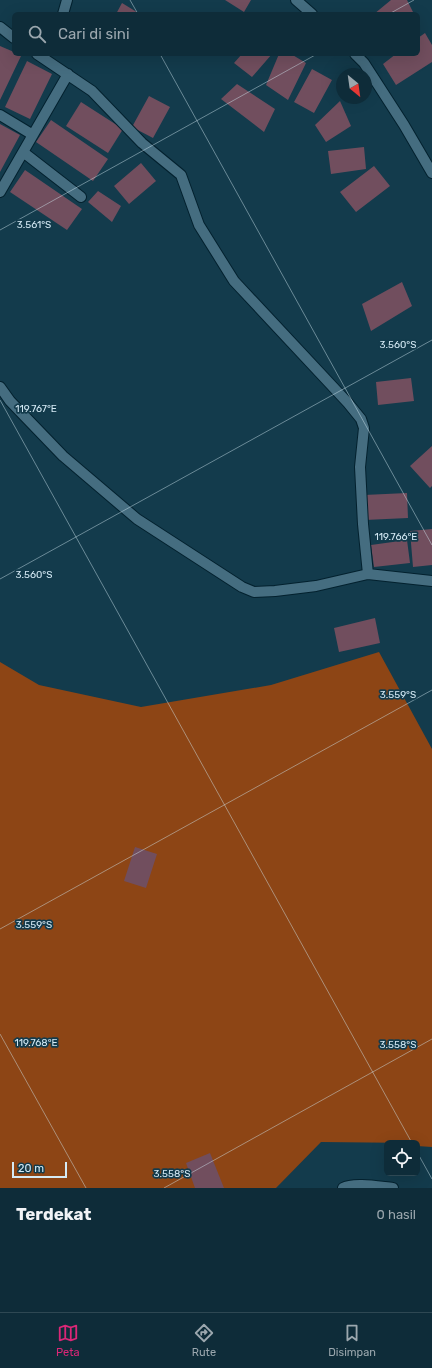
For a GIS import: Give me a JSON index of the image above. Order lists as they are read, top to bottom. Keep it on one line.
{"scale_bar":"20 m","north":"bottom right","page":{"search":"Cari di sini","scale":"20 m","heading":["Terdekat","0 hasil"],"nav":["Peta","Rute","Disimpan"]},"coordinates":["3.561°S","3.560°S","119.767°E","119.766°E","3.559°S","119.768°E","3.558°S"]}
